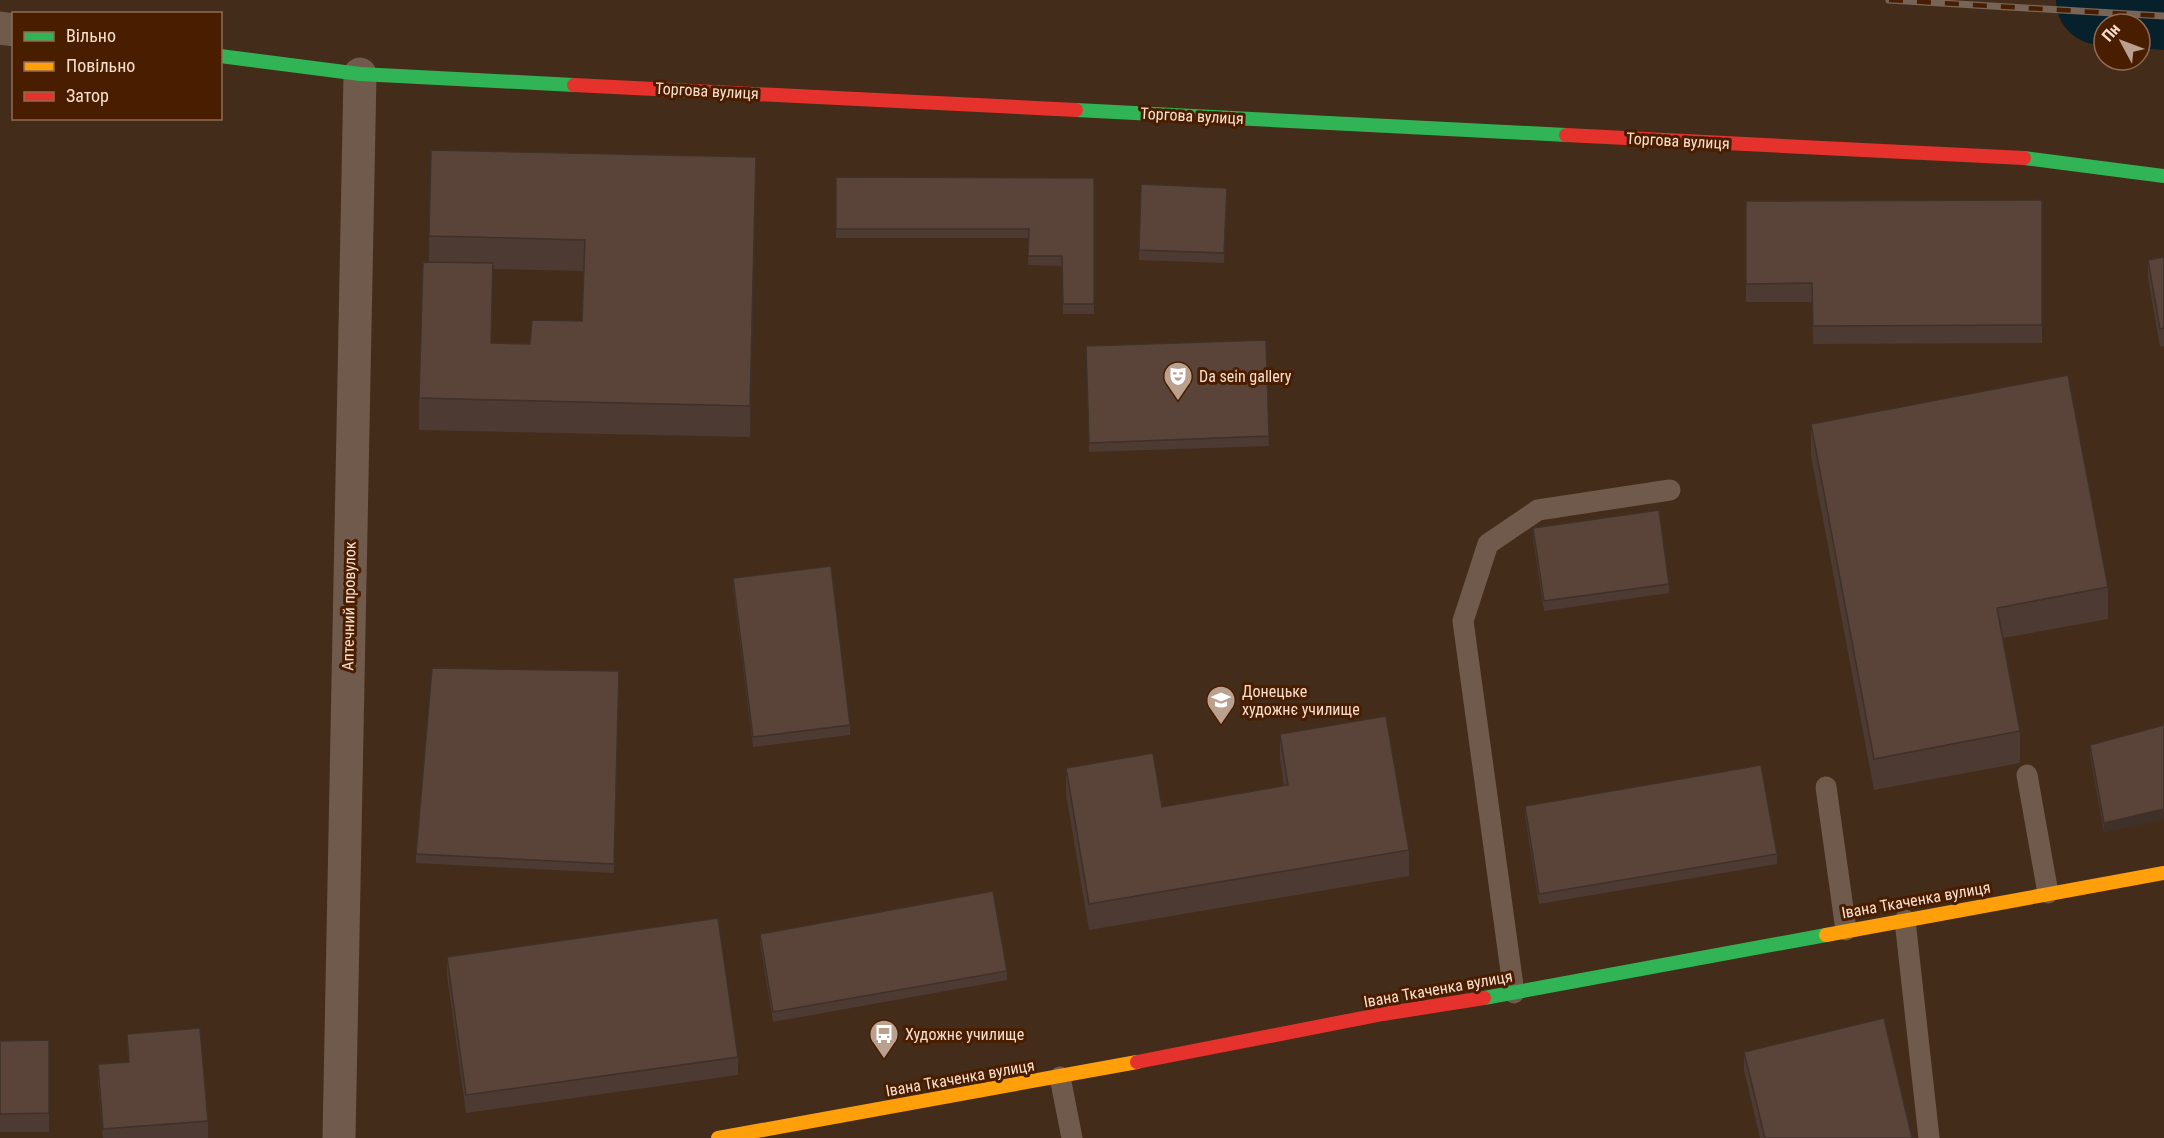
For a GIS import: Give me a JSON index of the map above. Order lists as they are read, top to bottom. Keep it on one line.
{"streets":{"street":["Торгова вулиця","Аптечний провулок","Івана Ткаченка вулиця"]},"crossings":[["Торгова вулиця","Аптечний провулок"]],"places":{"theatre":["Da sein gallery"],"school or university":["Донецьке художнє училище"],"bus stop":["Художнє училище"]},"legend":["Вільно","Повільно","Затор"],"north":"top left"}
